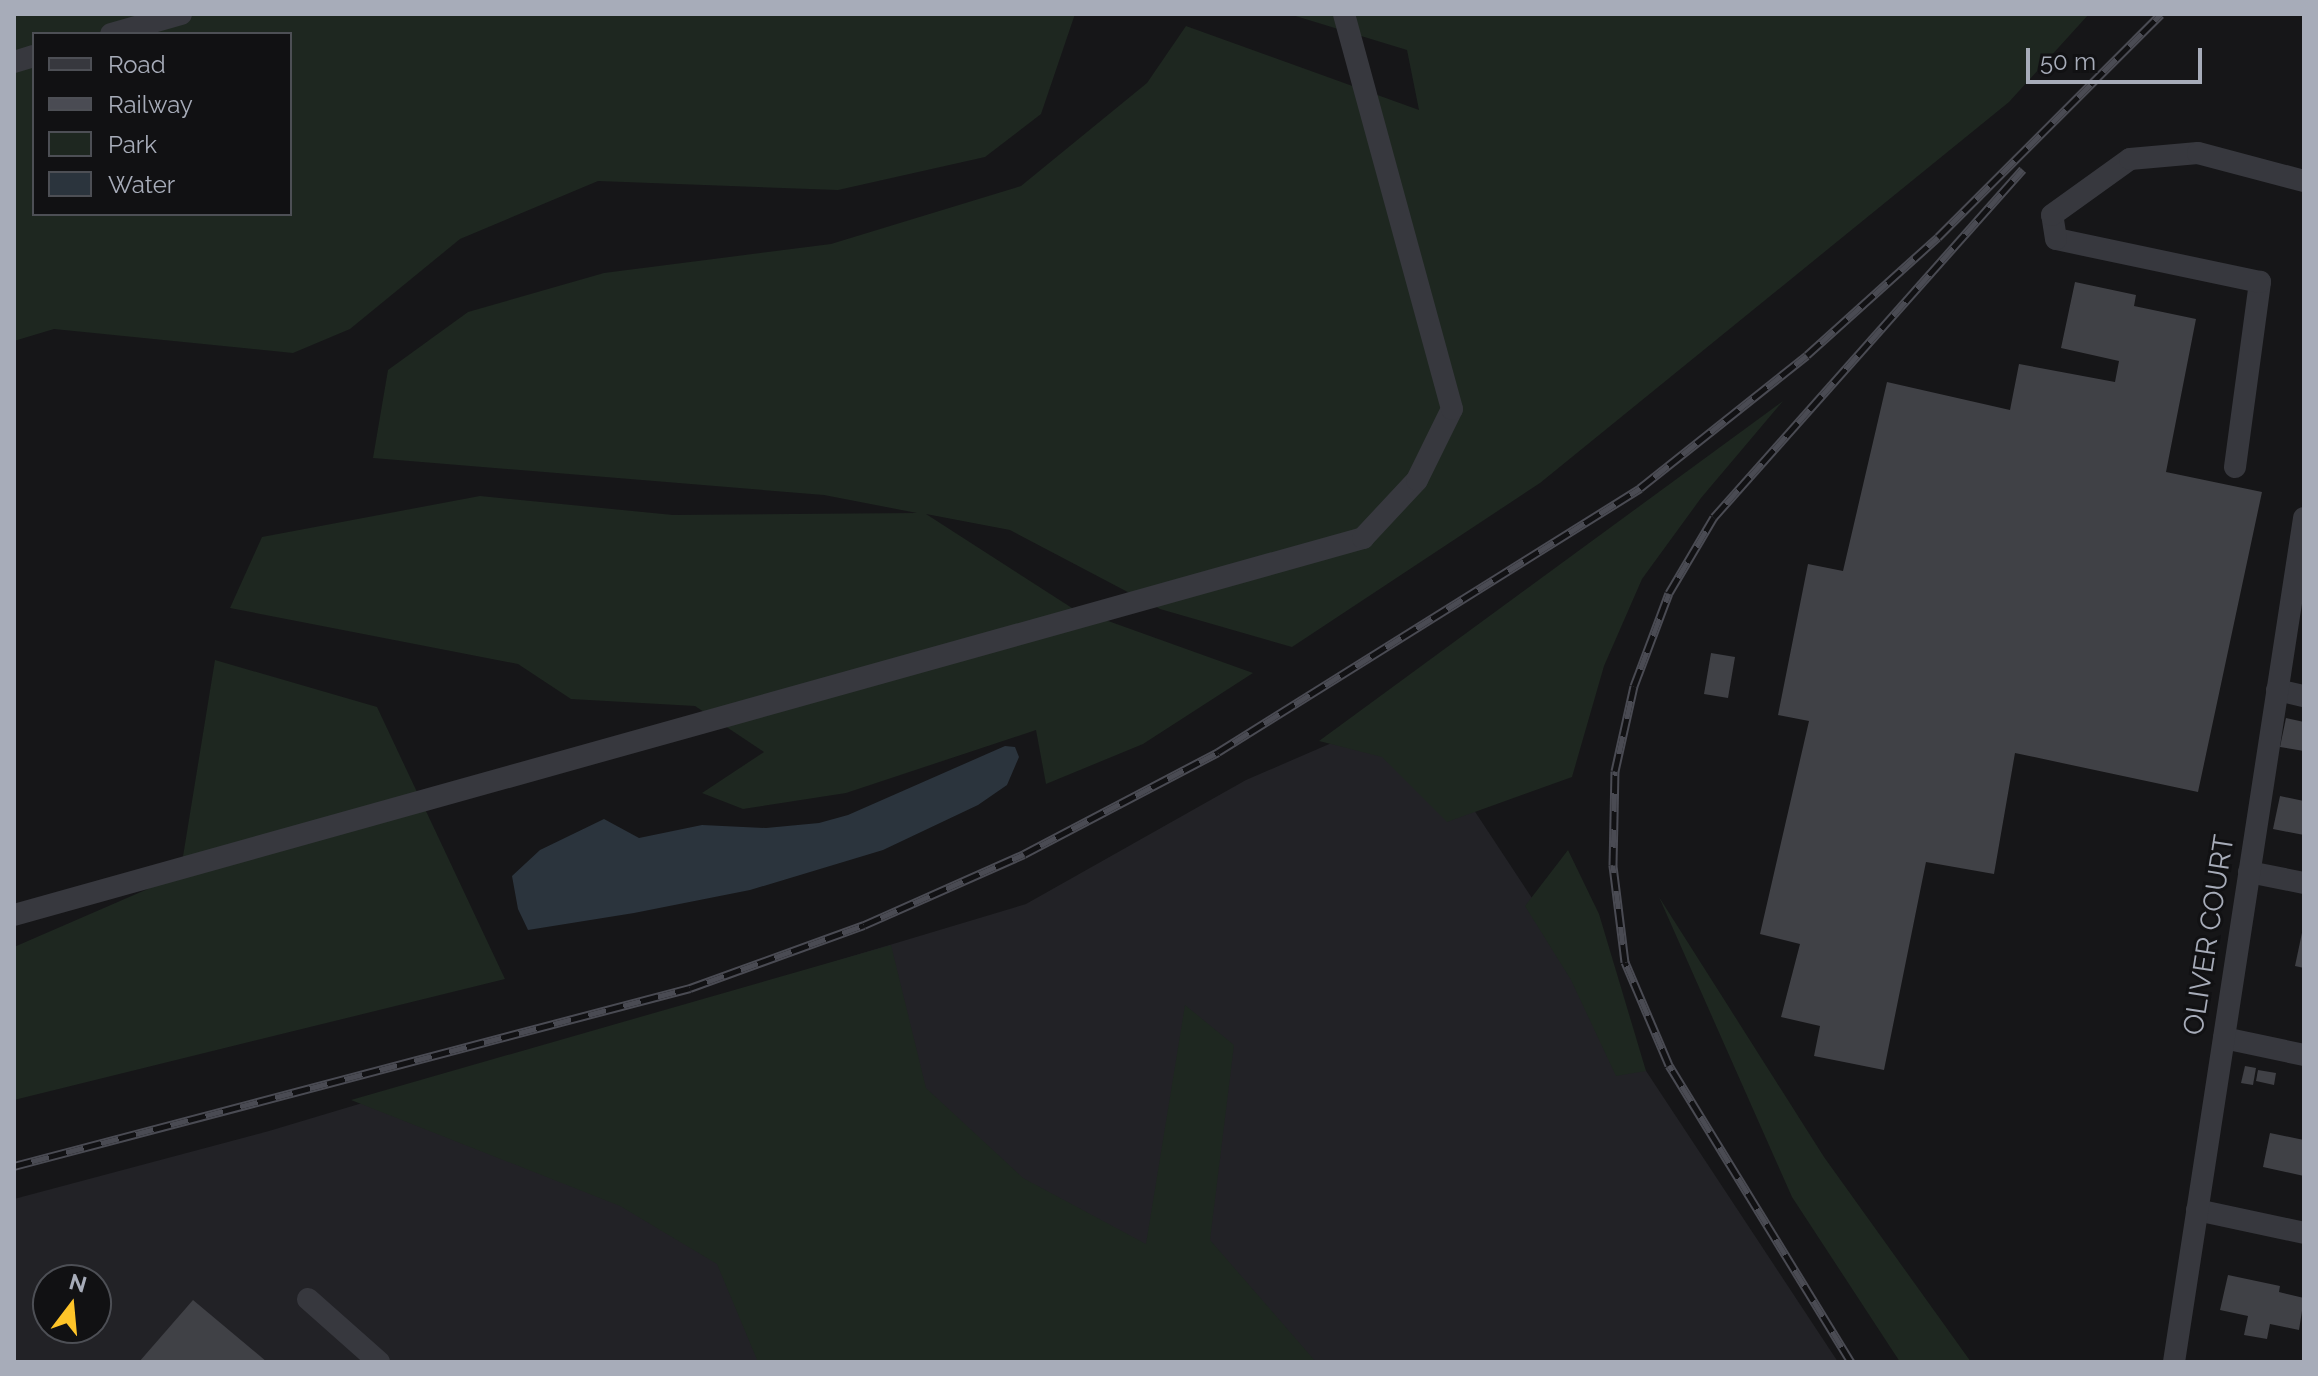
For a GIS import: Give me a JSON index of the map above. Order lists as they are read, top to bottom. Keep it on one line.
{"streets":{"street":["OLIVER COURT"]},"legend":["Road","Railway","Park","Water"],"scale_bar":"50 m","north":"top"}
